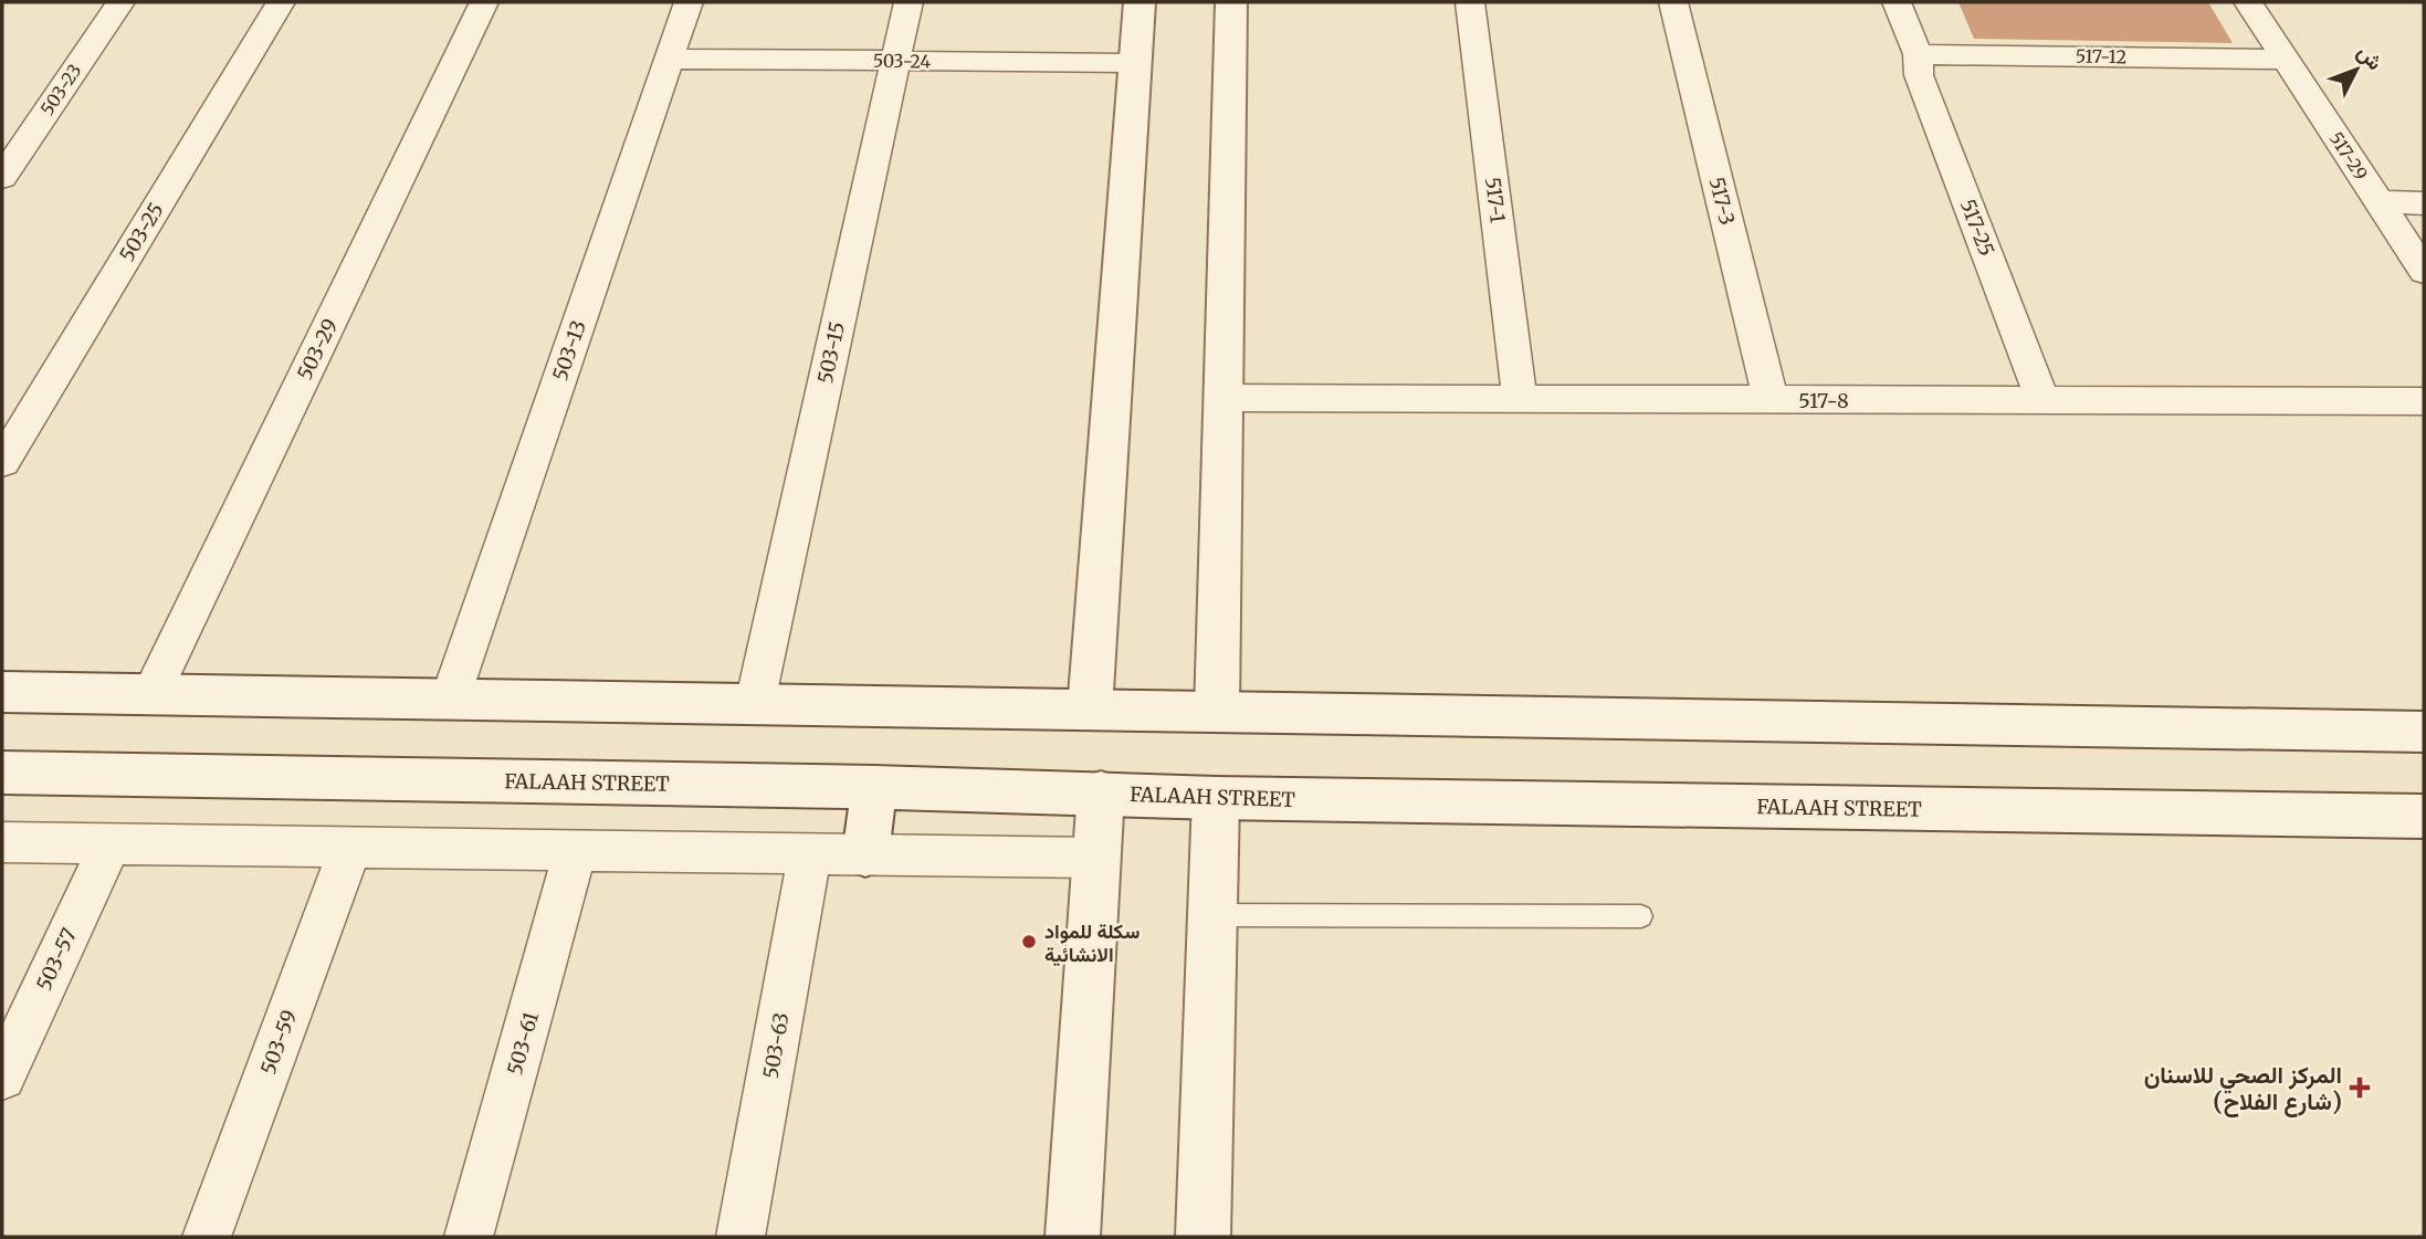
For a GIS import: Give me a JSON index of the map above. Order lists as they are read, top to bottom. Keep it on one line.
{"streets":{"main road":["FALAAH STREET"],"street":["517-12","503-24","503-23","517-29","517-1","517-3","517-25","503-25","503-29","503-13","503-15","517-8","503-57","503-59","503-61","503-63"]},"crossings":[["517-12","517-29"],["517-12","517-25"],["503-24","503-13"],["503-24","503-15"],["517-1","517-8"],["517-3","517-8"],["517-25","517-8"]],"places":{"other":["سكلة للمواد الانشائية"],"health":["المركز الصحي للاسنان (شارع الفلاح)"]},"north":"top right"}
